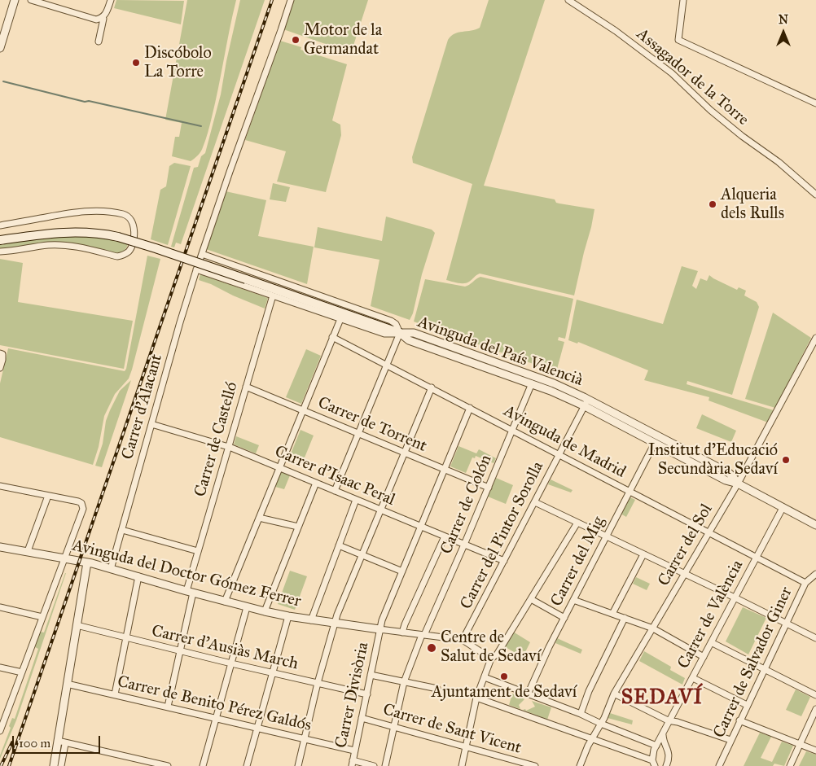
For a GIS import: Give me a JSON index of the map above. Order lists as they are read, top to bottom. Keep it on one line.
{"streets":{"street":["Assagador de la Torre","Avinguda del País Valencià","Carrer d'Alacant","Carrer de Torrent","Carrer de Castelló","Avinguda de Madrid","Carrer d'Isaac Peral","Carrer de Colón","Carrer del Pintor Sorolla","Carrer del Sol","Carrer del Mig","Avinguda del Doctor Gómez Ferrer","Carrer de València","Carrer d'Ausiàs March","Carrer de Salvador Giner","Carrer Divisòria","Carrer de Benito Pérez Galdós","Carrer de Sant Vicent"]},"crossings":[["Avinguda del País Valencià","Carrer d'Alacant"],["Avinguda del País Valencià","Carrer de Castelló"],["Avinguda del País Valencià","Carrer de Colón"],["Avinguda del País Valencià","Carrer del Pintor Sorolla"],["Avinguda del País Valencià","Carrer del Sol"],["Avinguda del País Valencià","Carrer del Mig"],["Avinguda del País Valencià","Carrer de València"],["Carrer d'Alacant","Carrer d'Isaac Peral"],["Carrer d'Alacant","Avinguda del Doctor Gómez Ferrer"],["Carrer de Torrent","Carrer de Castelló"],["Carrer de Torrent","Carrer de Colón"],["Carrer de Torrent","Carrer Divisòria"],["Carrer de Castelló","Carrer d'Isaac Peral"],["Carrer de Castelló","Avinguda del Doctor Gómez Ferrer"],["Carrer de Castelló","Carrer d'Ausiàs March"],["Carrer de Castelló","Carrer de Benito Pérez Galdós"],["Avinguda de Madrid","Carrer de Colón"],["Avinguda de Madrid","Carrer del Pintor Sorolla"],["Avinguda de Madrid","Carrer del Sol"],["Avinguda de Madrid","Carrer del Mig"],["Avinguda de Madrid","Carrer de València"],["Avinguda de Madrid","Carrer de Salvador Giner"],["Avinguda de Madrid","Carrer Divisòria"],["Carrer d'Isaac Peral","Carrer de Colón"],["Carrer d'Isaac Peral","Carrer del Pintor Sorolla"],["Carrer d'Isaac Peral","Carrer Divisòria"],["Carrer de Colón","Avinguda del Doctor Gómez Ferrer"],["Carrer de Colón","Carrer de Sant Vicent"],["Carrer del Pintor Sorolla","Avinguda del Doctor Gómez Ferrer"],["Avinguda del Doctor Gómez Ferrer","Carrer Divisòria"],["Carrer d'Ausiàs March","Carrer Divisòria"],["Carrer Divisòria","Carrer de Benito Pérez Galdós"],["Carrer Divisòria","Carrer de Sant Vicent"]],"districts":["SEDAVÍ"],"places":["Motor de la Germandat","Discóbolo La Torre","Alqueria dels Rulls","Institut d'Educació Secundària Sedaví","Centre de Salut de Sedaví","Ajuntament de Sedaví"],"scale_bar":"100 m","north":"top"}
